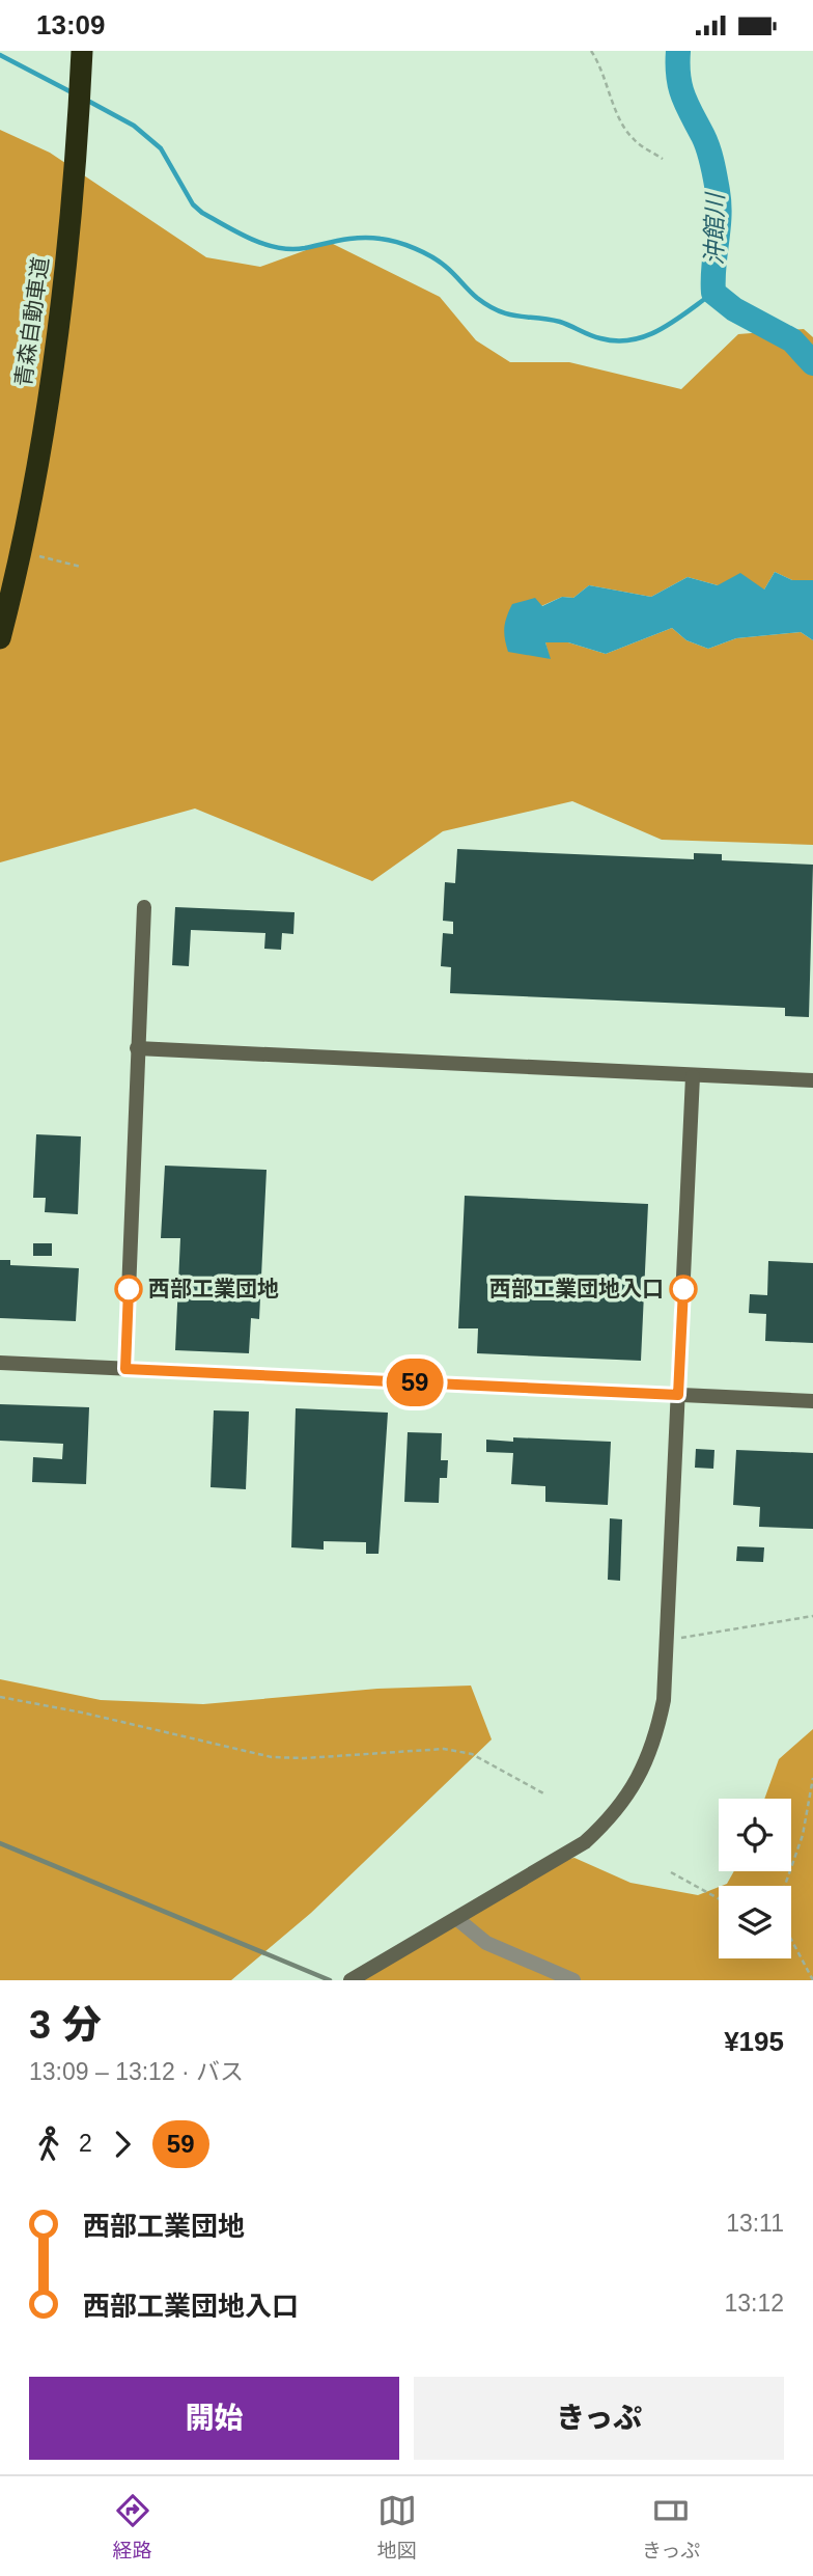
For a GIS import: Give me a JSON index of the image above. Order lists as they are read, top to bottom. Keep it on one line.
{"streets":{"highway":["青森自動車道"]},"water":["沖館川"],"places":["西部工業団地","西部工業団地入口"],"lines":["bus line 59"],"page":{"status":"13:09","on_map":"59","heading":["3 分","13:09 – 13:12 · バス","¥195"],"legs":["2","59"],"list":[{"name":"西部工業団地","value":"13:11"},{"name":"西部工業団地入口","value":"13:12"}],"buttons":["開始","きっぷ"],"tabs":["経路","地図","きっぷ"]}}
